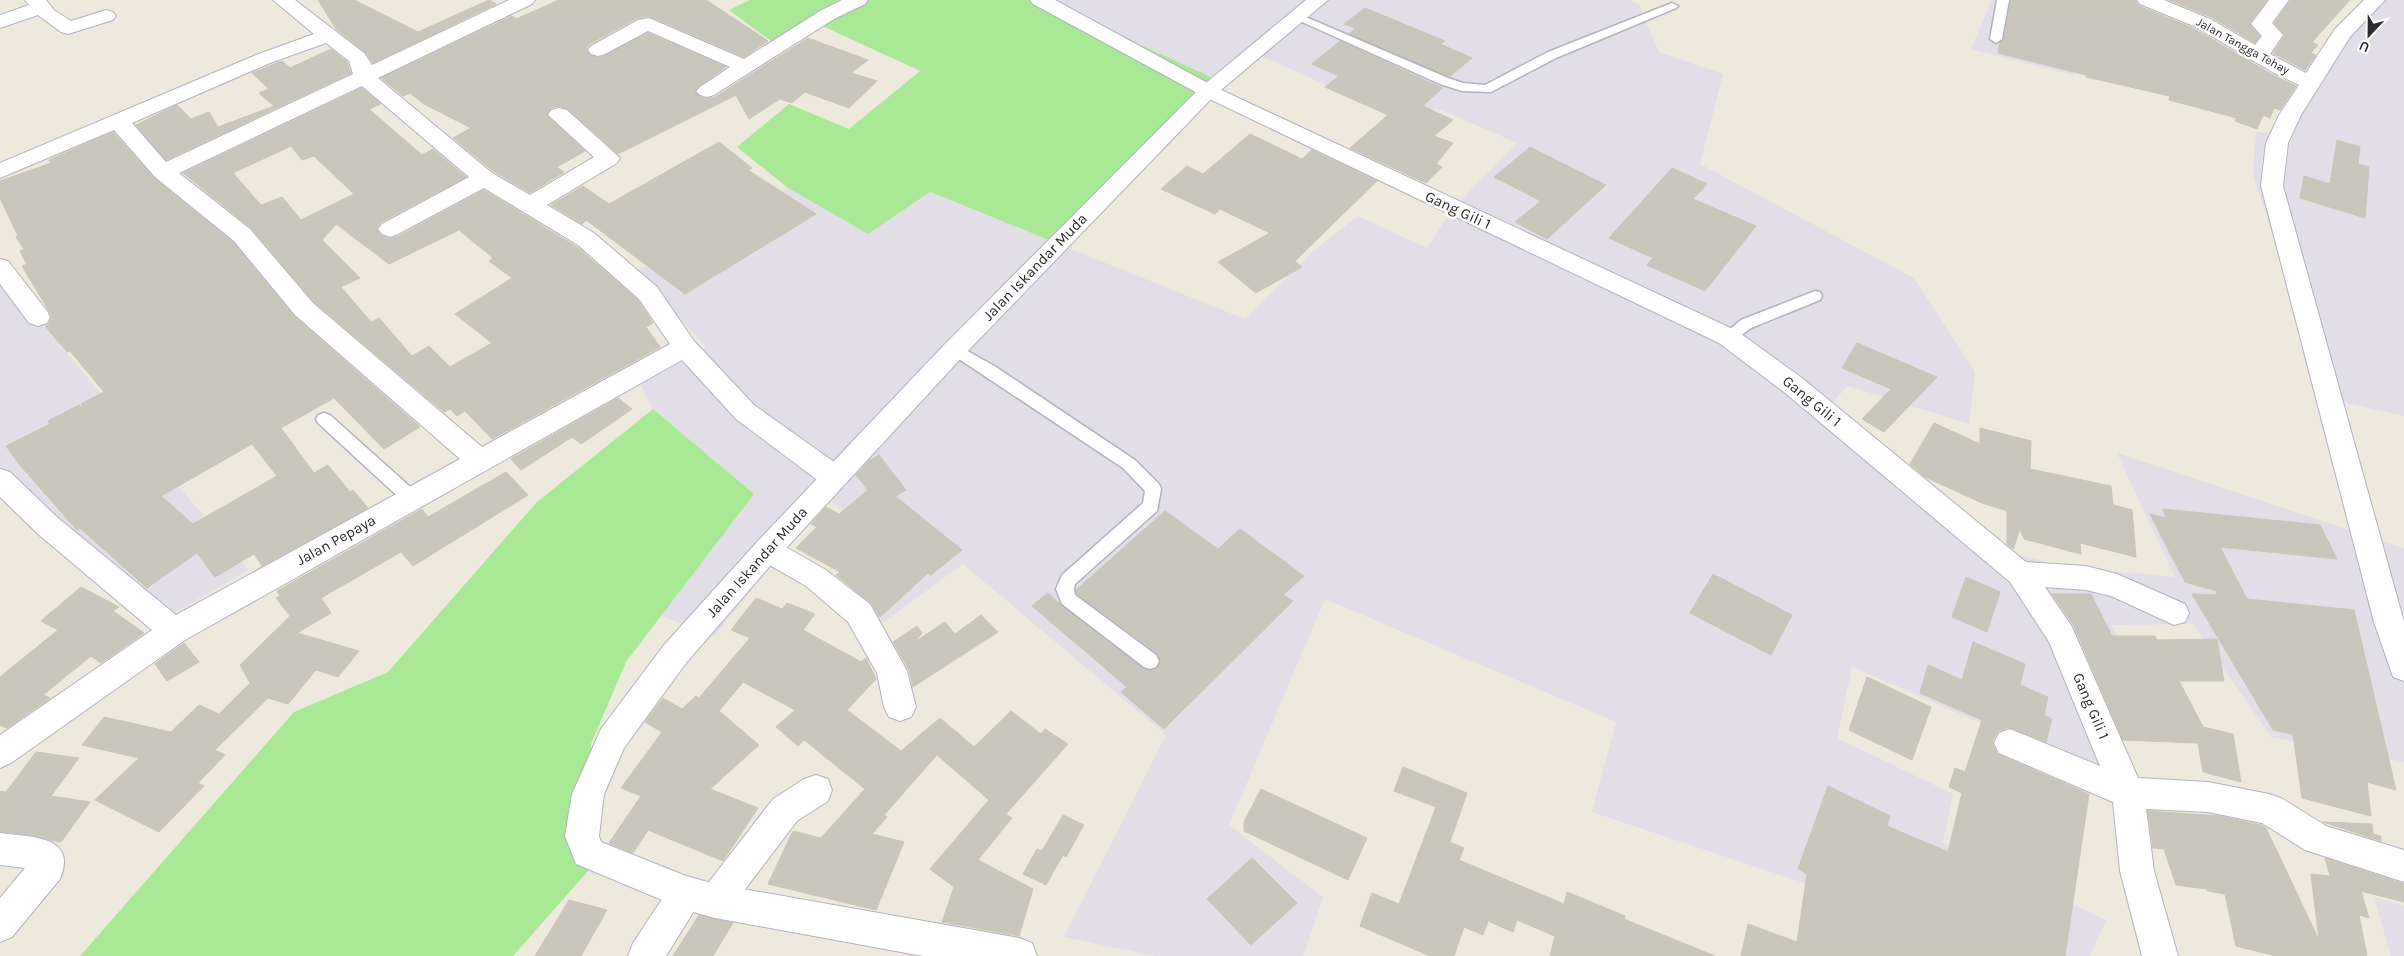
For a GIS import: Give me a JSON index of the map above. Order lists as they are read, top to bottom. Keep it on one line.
{"streets":{"street":["Jalan Tangga Tehay","Gang Gili 1","Jalan Iskandar Muda","Jalan Pepaya"]},"crossings":[["Gang Gili 1","Jalan Iskandar Muda"]],"north":"bottom"}
